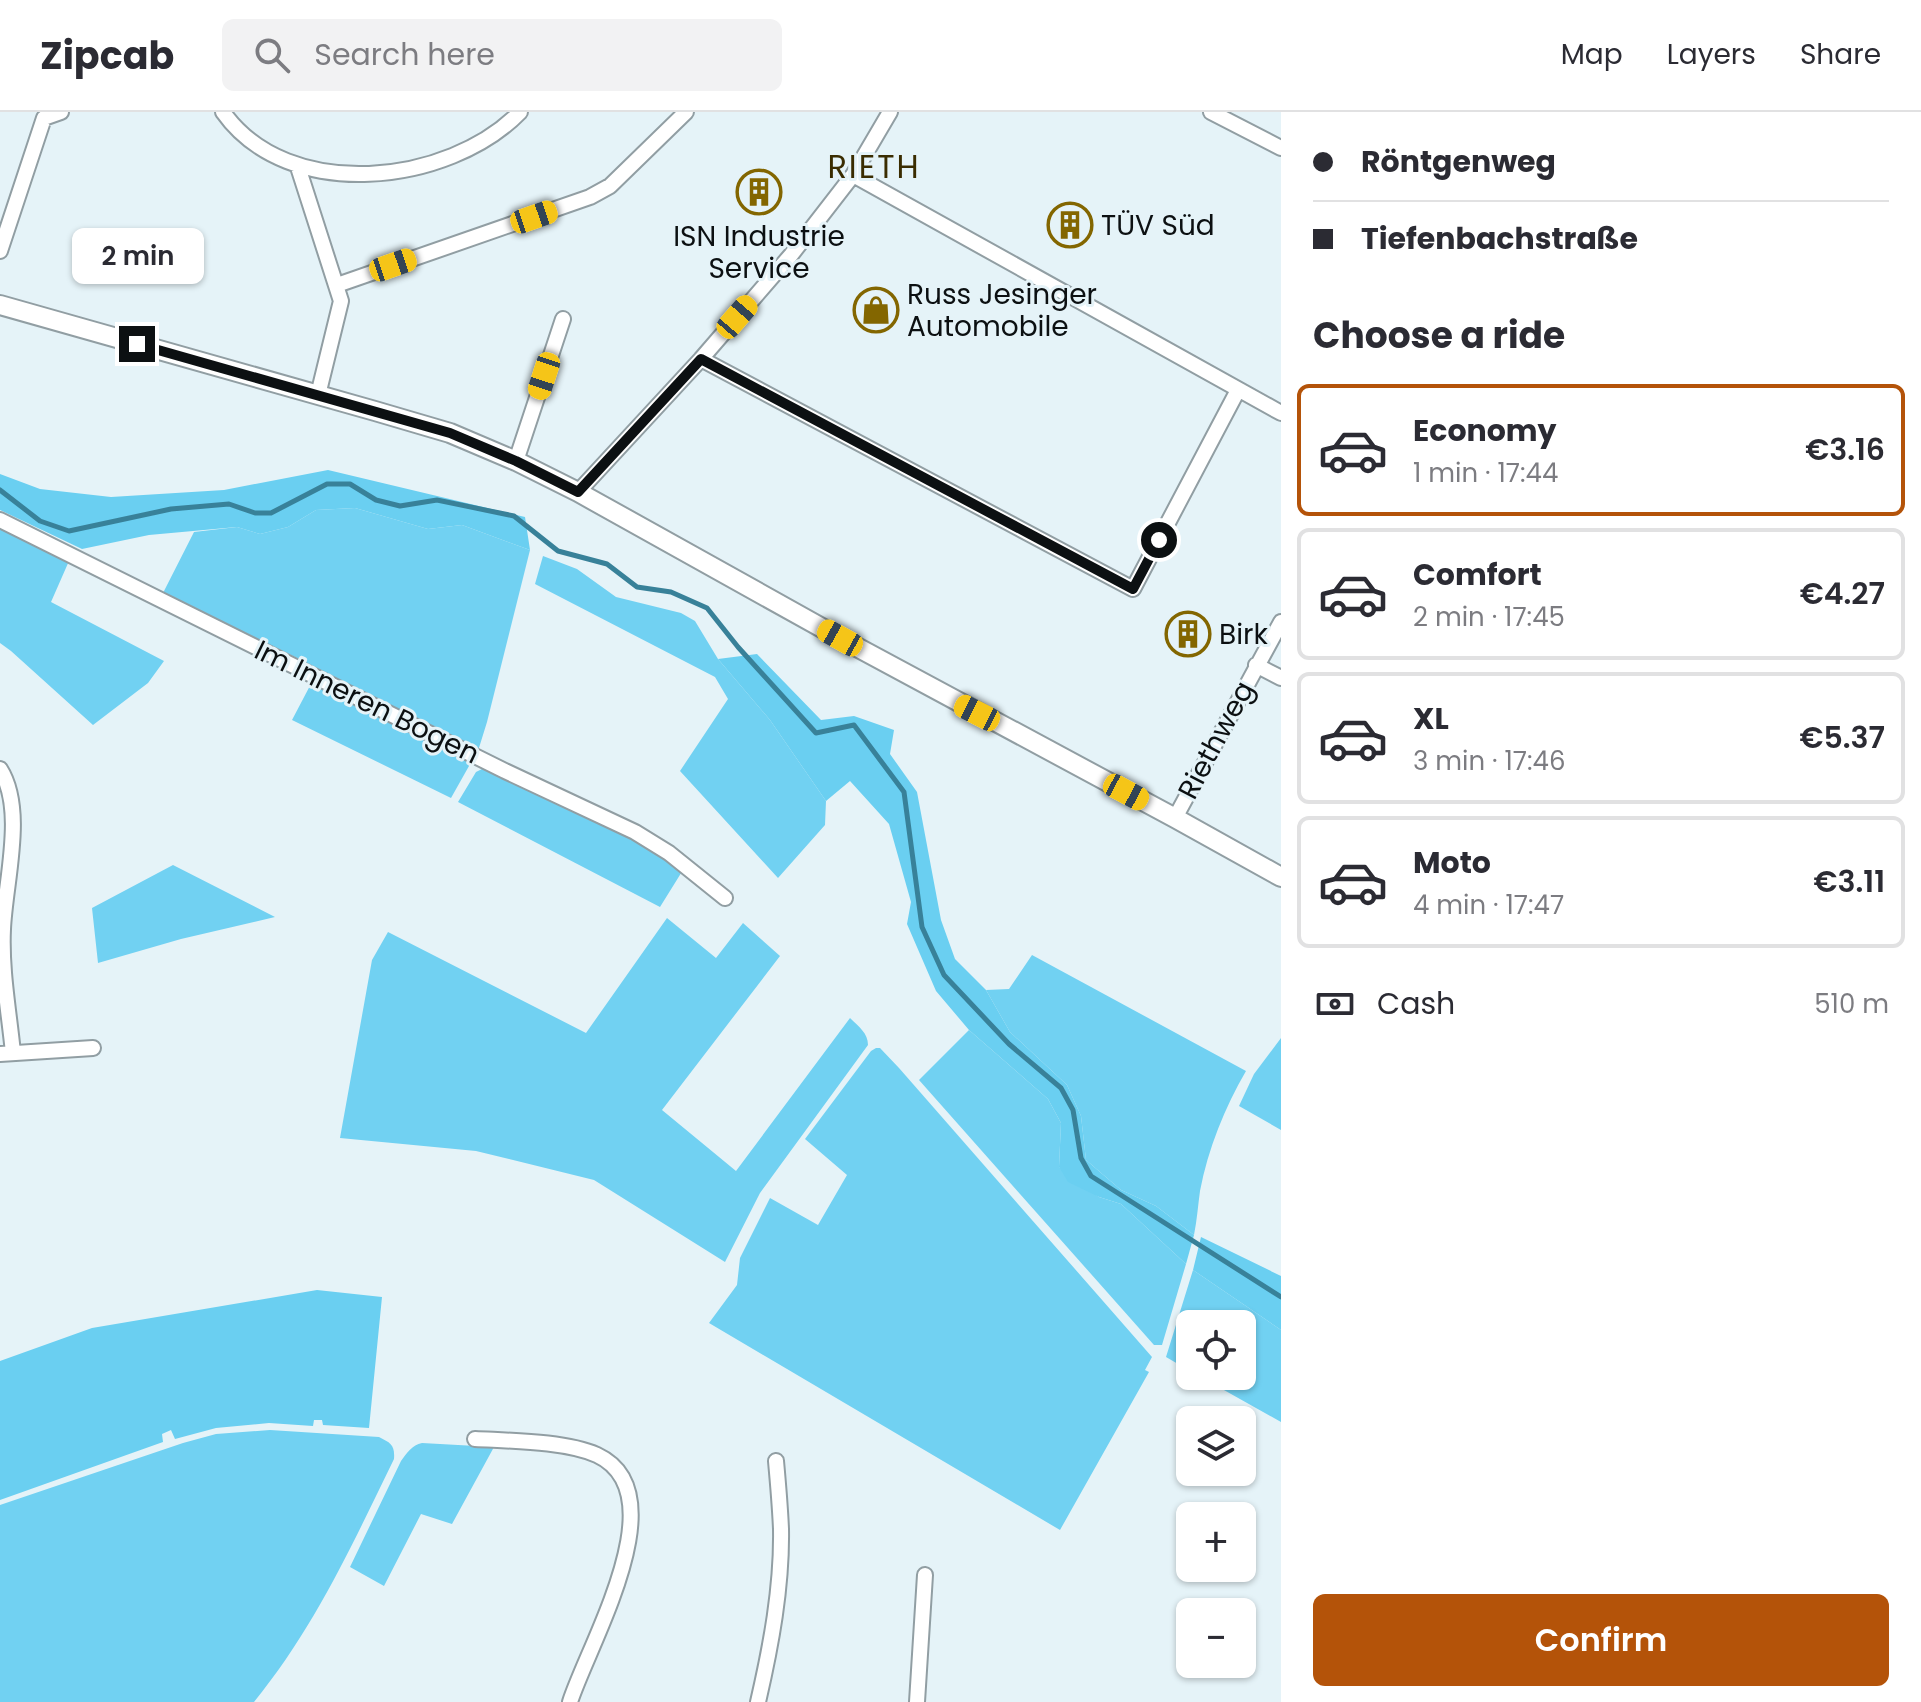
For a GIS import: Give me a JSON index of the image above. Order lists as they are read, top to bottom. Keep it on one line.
{"streets":{"street":["Im Inneren Bogen","Riethweg"]},"districts":["RIETH"],"places":{"building":["ISN Industrie Service","TÜV Süd","Birk"],"shop":["Russ Jesinger Automobile"]},"page":{"header":"Zipcab","search":"Search here","nav":["Map","Layers","Share"],"banner":["Röntgenweg","Tiefenbachstraße"],"bubble":"2 min","heading":"Choose a ride","list":[{"name":"Economy","note":"1 min · 17:44","value":"€3.16"},{"name":"Comfort","note":"2 min · 17:45","value":"€4.27"},{"name":"XL","note":"3 min · 17:46","value":"€5.37"},{"name":"Moto","note":"4 min · 17:47","value":"€3.11"}],"pay":["Cash","510 m"],"map_buttons":["+","−"],"buttons":"Confirm"}}
